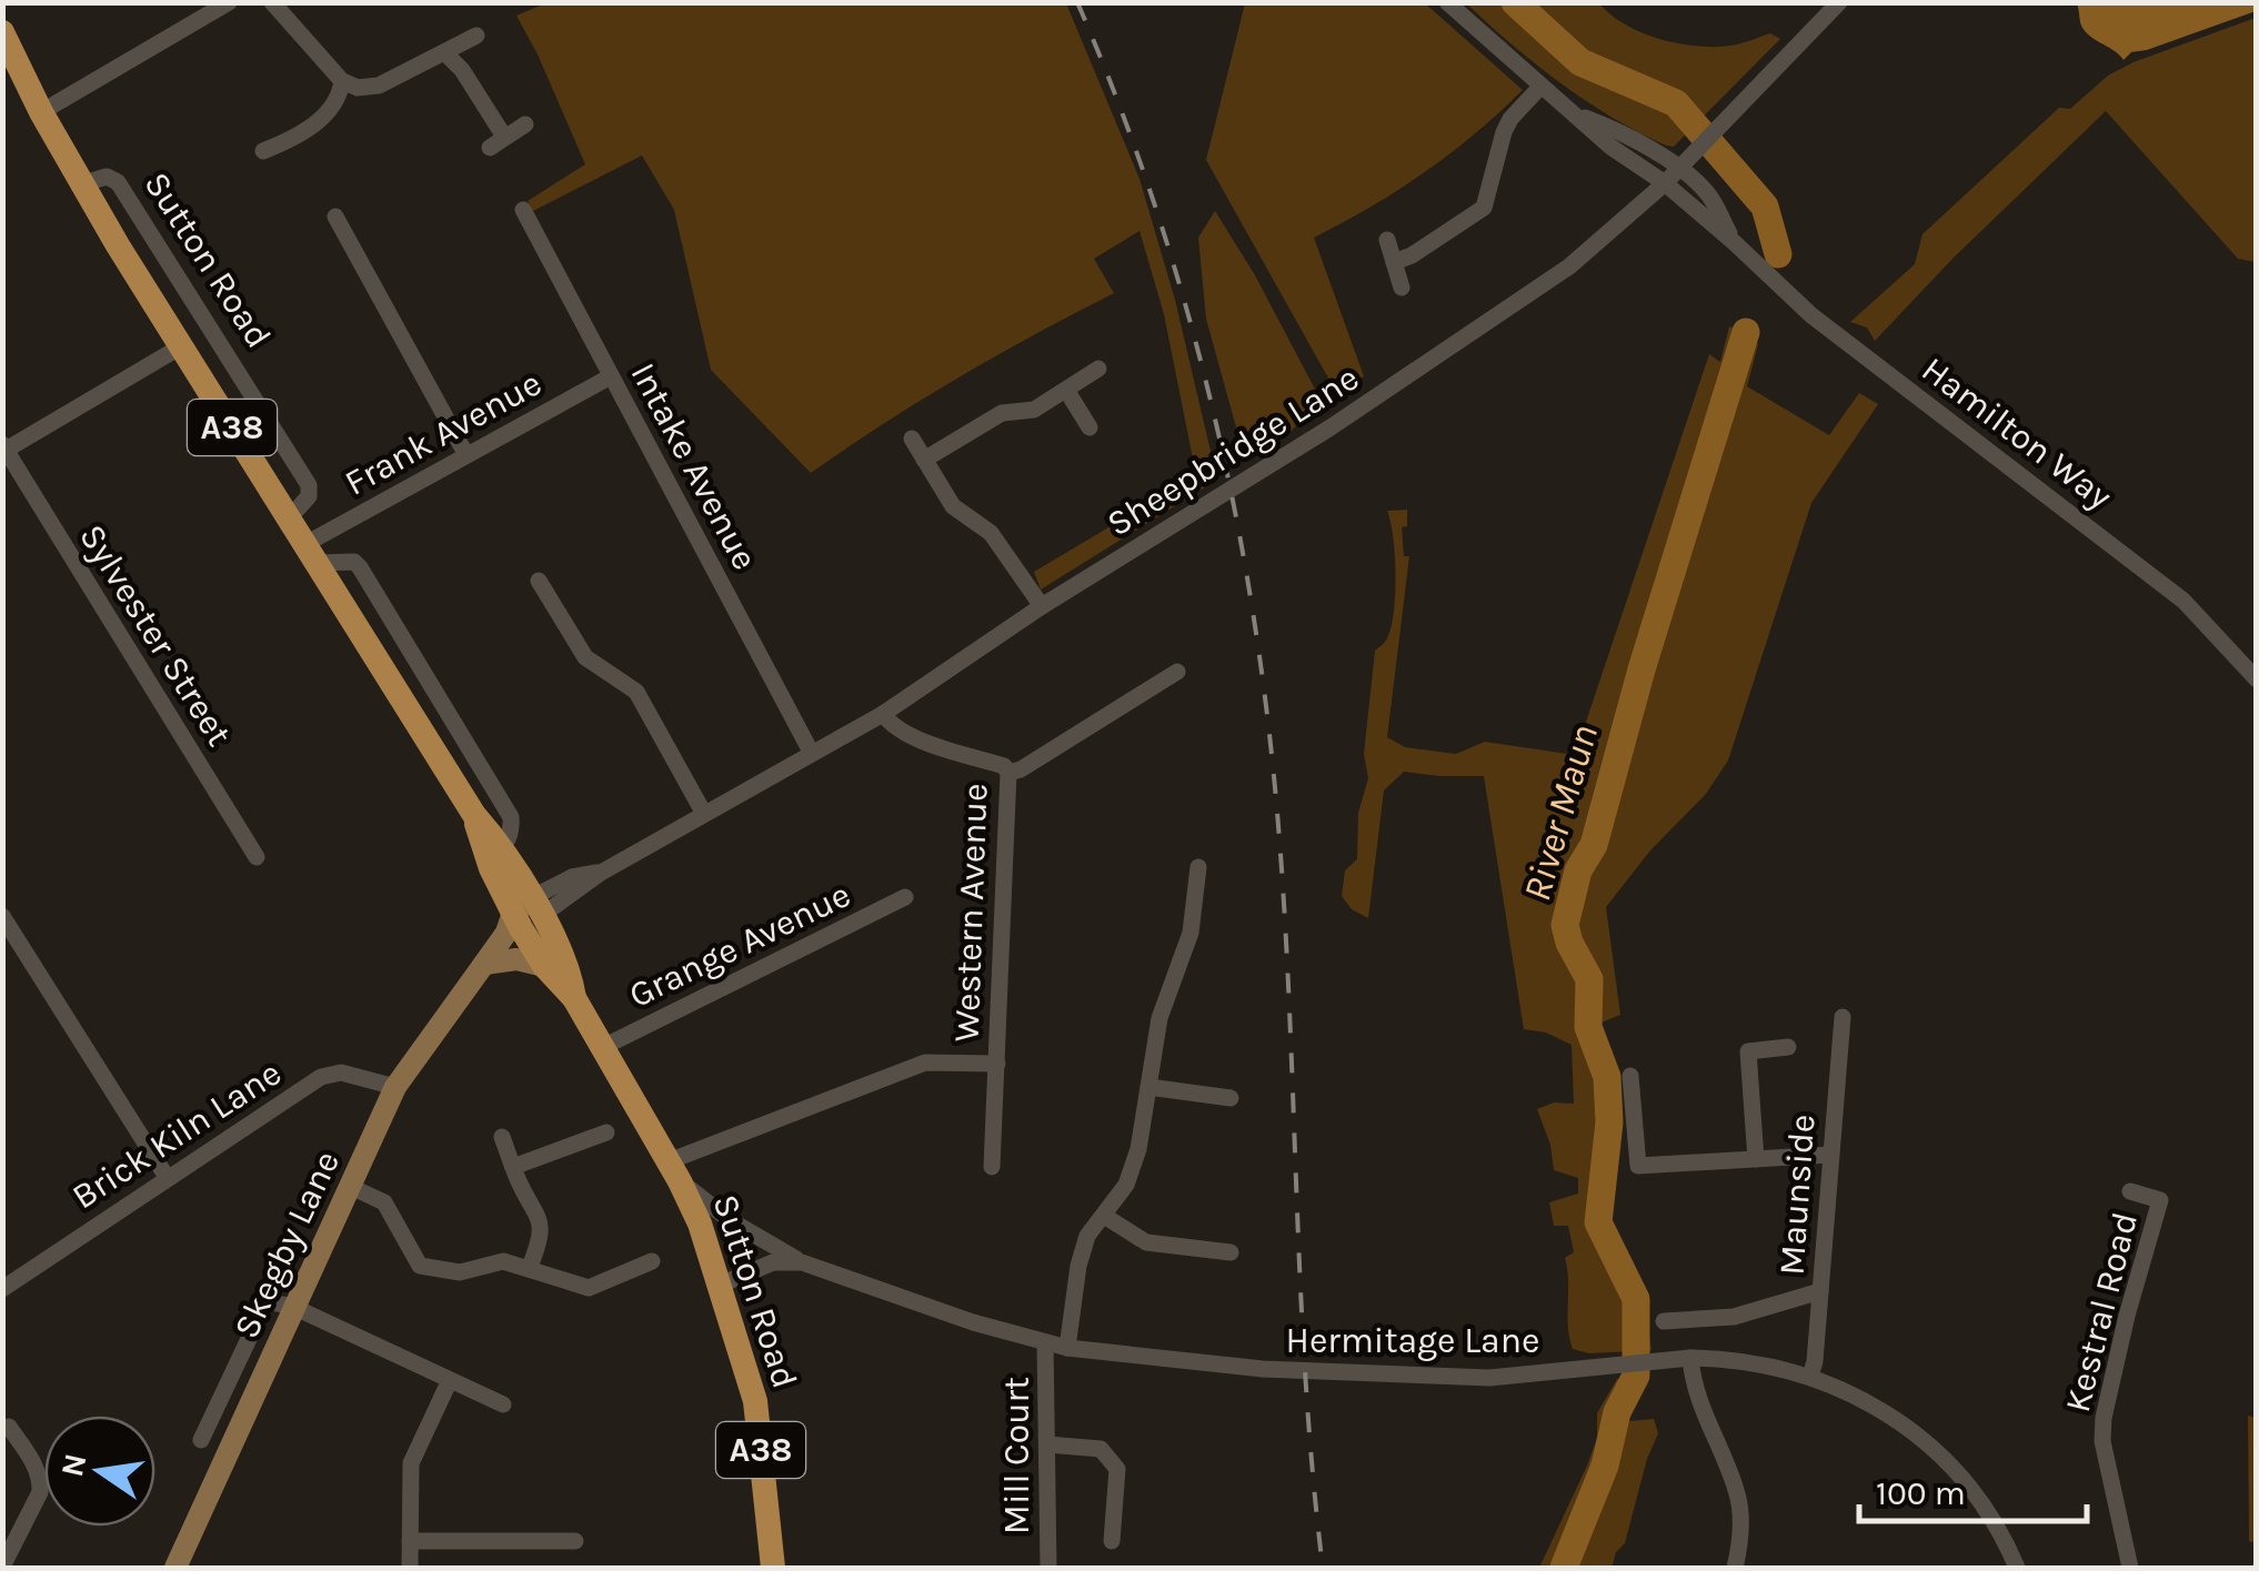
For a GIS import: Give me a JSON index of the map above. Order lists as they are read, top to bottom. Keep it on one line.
{"streets":{"highway":["Sutton Road","A38"],"main road":["Skegby Lane"],"street":["Frank Avenue","Hamilton Way","Sheepbridge Lane","Intake Avenue","Sylvester Street","Western Avenue","Grange Avenue","Brick Kiln Lane","Maunside","Kestral Road","Hermitage Lane","Mill Court"]},"crossings":[["Sutton Road","Frank Avenue"],["Sutton Road","Sheepbridge Lane"],["Sutton Road","Grange Avenue"],["Sutton Road","Skegby Lane"],["Sutton Road","Hermitage Lane"],["Frank Avenue","Intake Avenue"],["Hamilton Way","Sheepbridge Lane"],["Sheepbridge Lane","Intake Avenue"],["Sheepbridge Lane","Western Avenue"],["Sheepbridge Lane","Skegby Lane"],["Brick Kiln Lane","Skegby Lane"],["Maunside","Hermitage Lane"],["Hermitage Lane","Mill Court"]],"water":["River Maun"],"scale_bar":"100 m","north":"left"}
